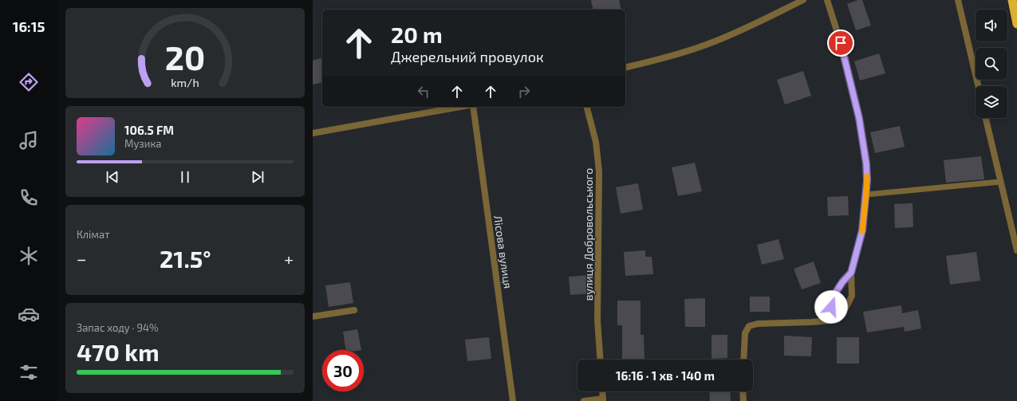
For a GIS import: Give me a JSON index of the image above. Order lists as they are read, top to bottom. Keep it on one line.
{"streets":{"street":["вулиця Добровольського","Лісова вулиця"]},"page":{"tabs":"16:15","turn":["20 m","Джерельний провулок"],"song":["106.5 FM","Музика"],"tile":["Клімат",["Запас ходу · 94%","470 km"]],"heat":["−","21.5°","+"],"limit":"30","trip":"16:16 · 1 хв · 140 m","gauge":["20","km/h"]}}
